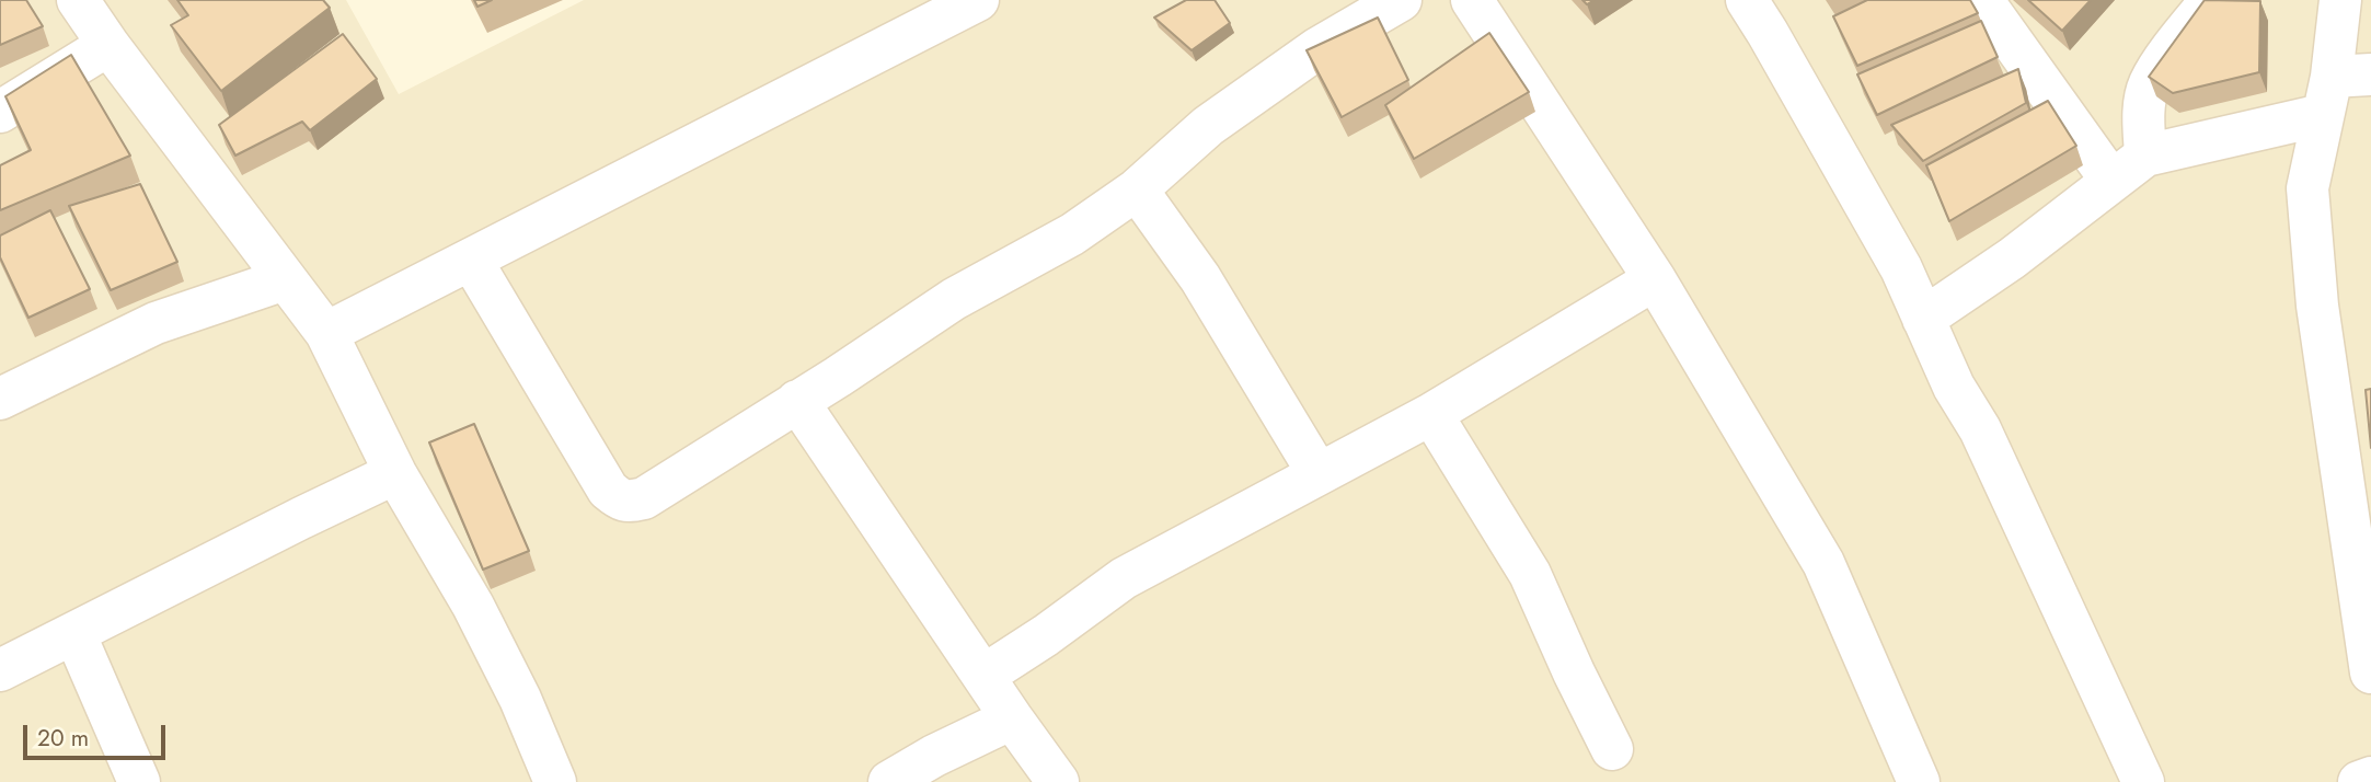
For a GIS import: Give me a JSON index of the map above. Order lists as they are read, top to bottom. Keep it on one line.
{"scale_bar":"20 m"}
